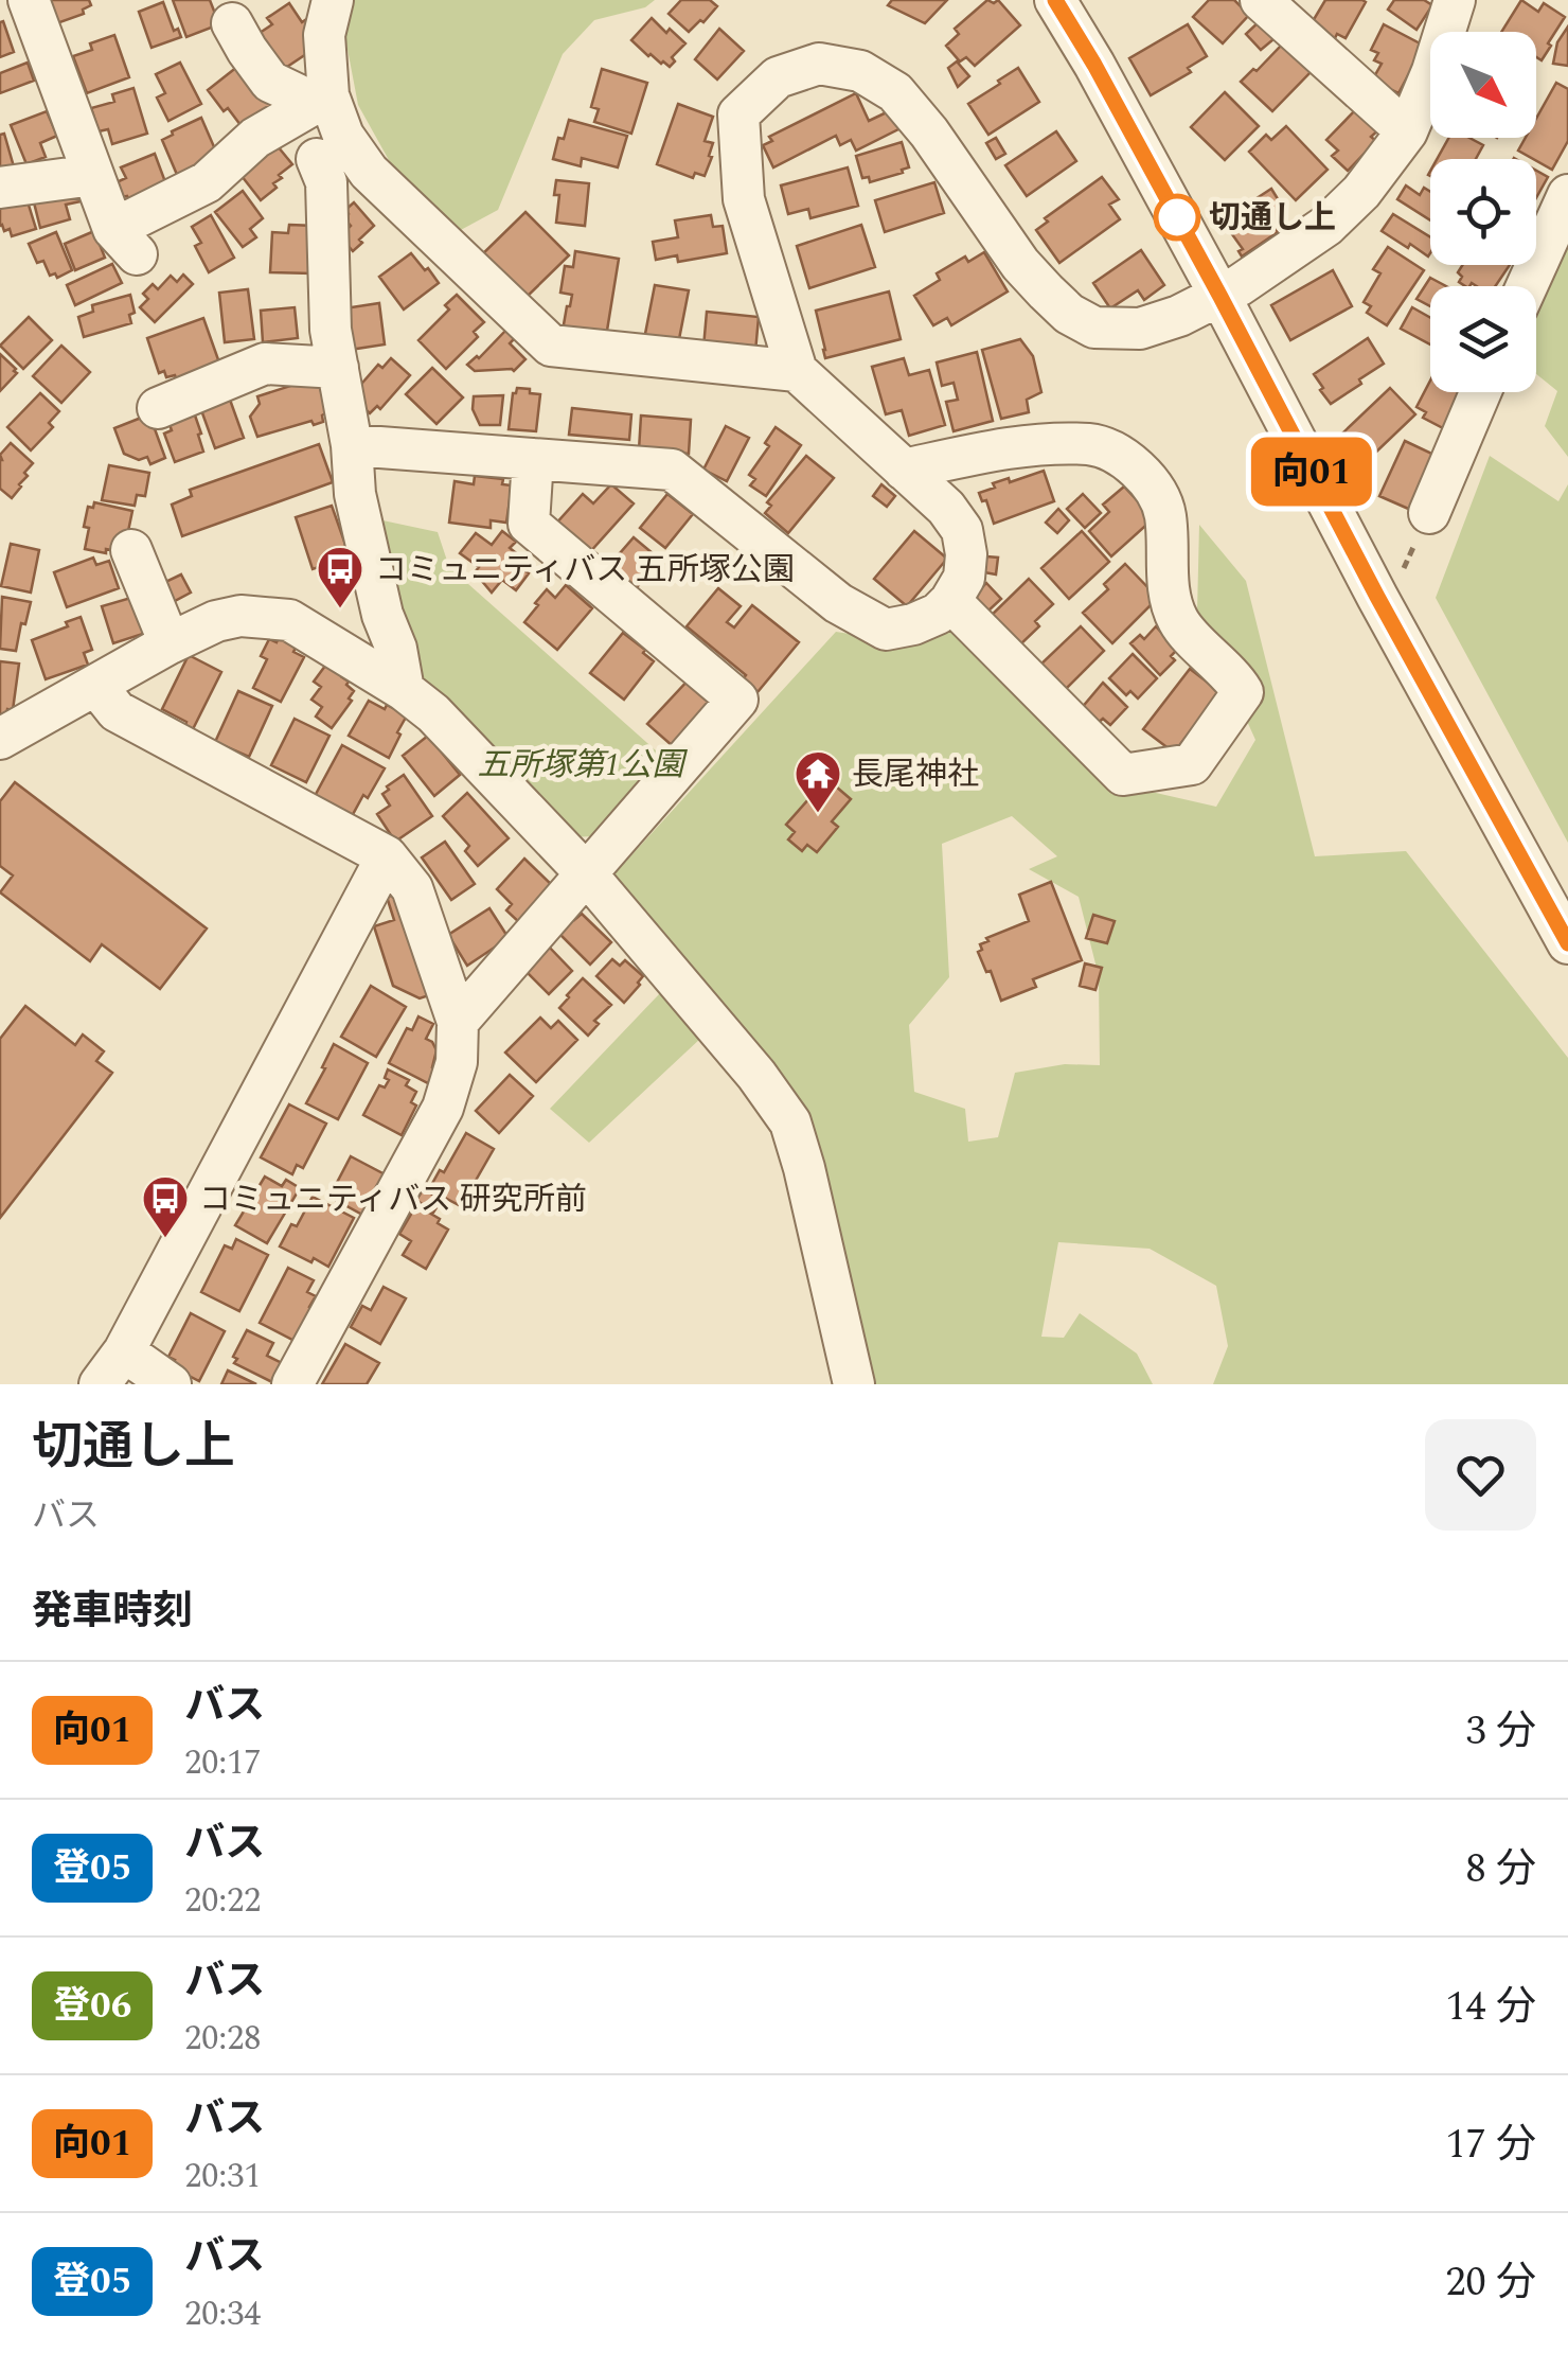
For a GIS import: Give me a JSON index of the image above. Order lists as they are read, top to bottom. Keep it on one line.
{"parks":["五所塚第1公園"],"places":{"other":["切通し上"],"bus stop":["コミュニティバス 五所塚公園","コミュニティバス 研究所前"],"temple":["長尾神社"]},"lines":["bus line 向01"],"north":"bottom right","page":{"on_map":"向01","heading":[["切通し上","バス"],"発車時刻"],"list":[{"mark":"向01","name":"バス","note":"20:17","value":"3 分"},{"mark":"登05","name":"バス","note":"20:22","value":"8 分"},{"mark":"登06","name":"バス","note":"20:28","value":"14 分"},{"mark":"向01","name":"バス","note":"20:31","value":"17 分"},{"mark":"登05","name":"バス","note":"20:34","value":"20 分"}]}}
